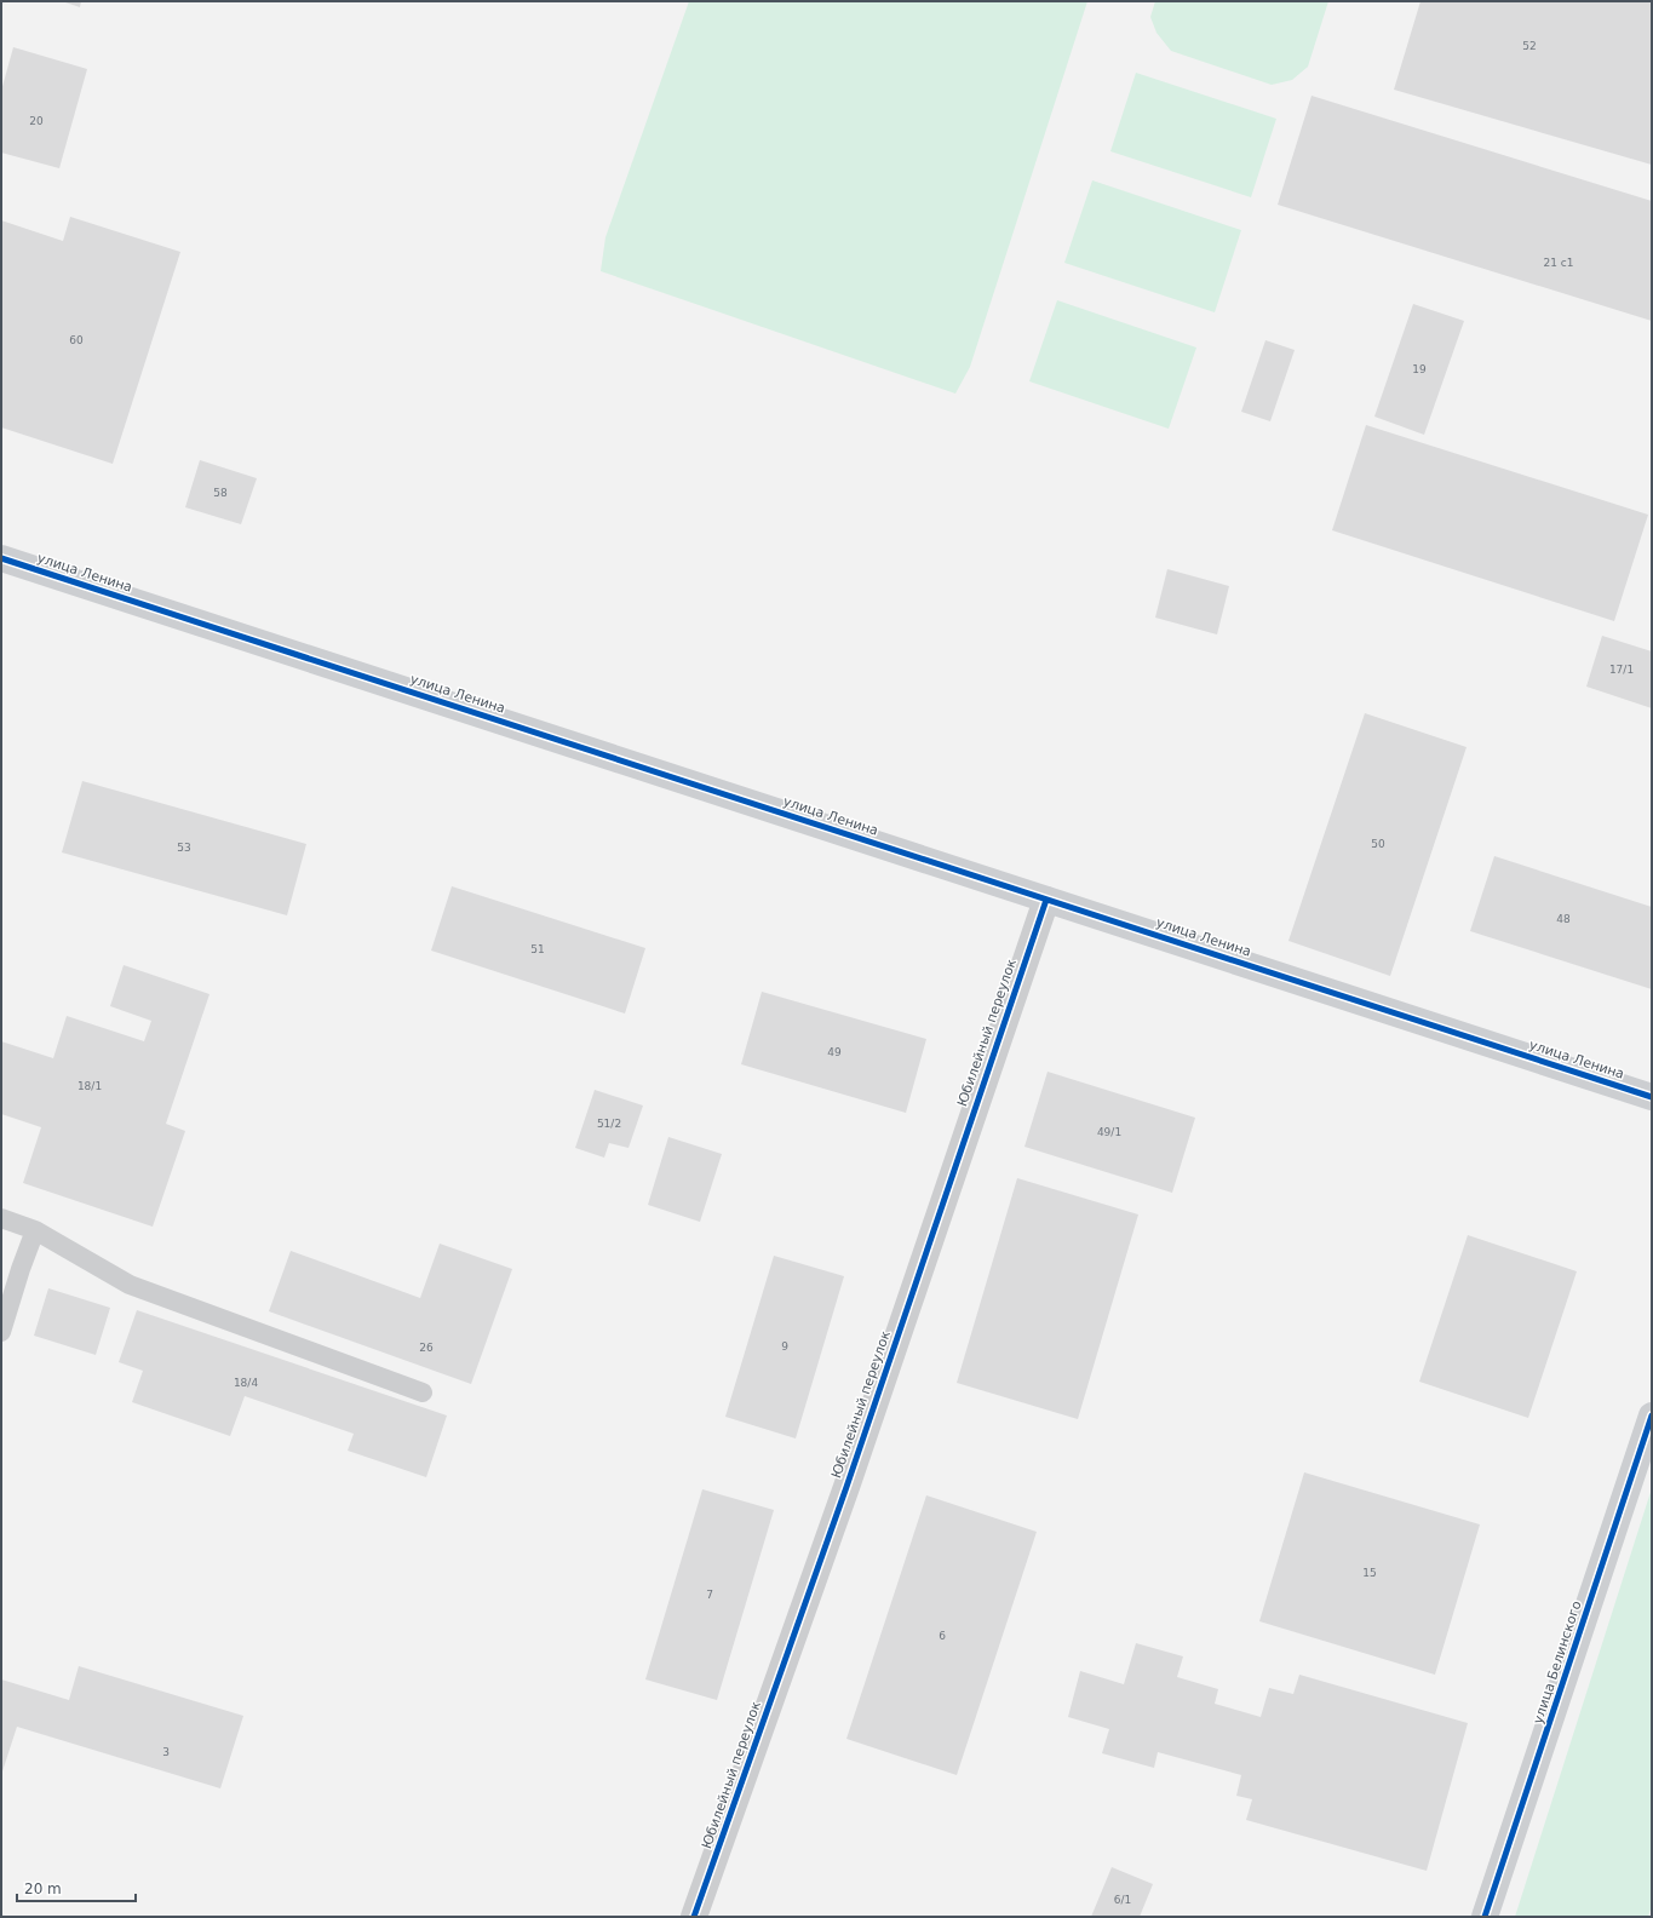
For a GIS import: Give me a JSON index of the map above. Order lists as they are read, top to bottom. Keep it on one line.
{"streets":{"street":["улица Ленина","Юбилейный переулок","улица Белинского"]},"crossings":[["улица Ленина","Юбилейный переулок"]],"house_numbers":["52","20","21 с1","60","19","58","17/1","50","53","48","51","49","18/1","51/2","49/1","9","26","18/4","15","7","6","3","6/1"],"scale_bar":"20 m"}
